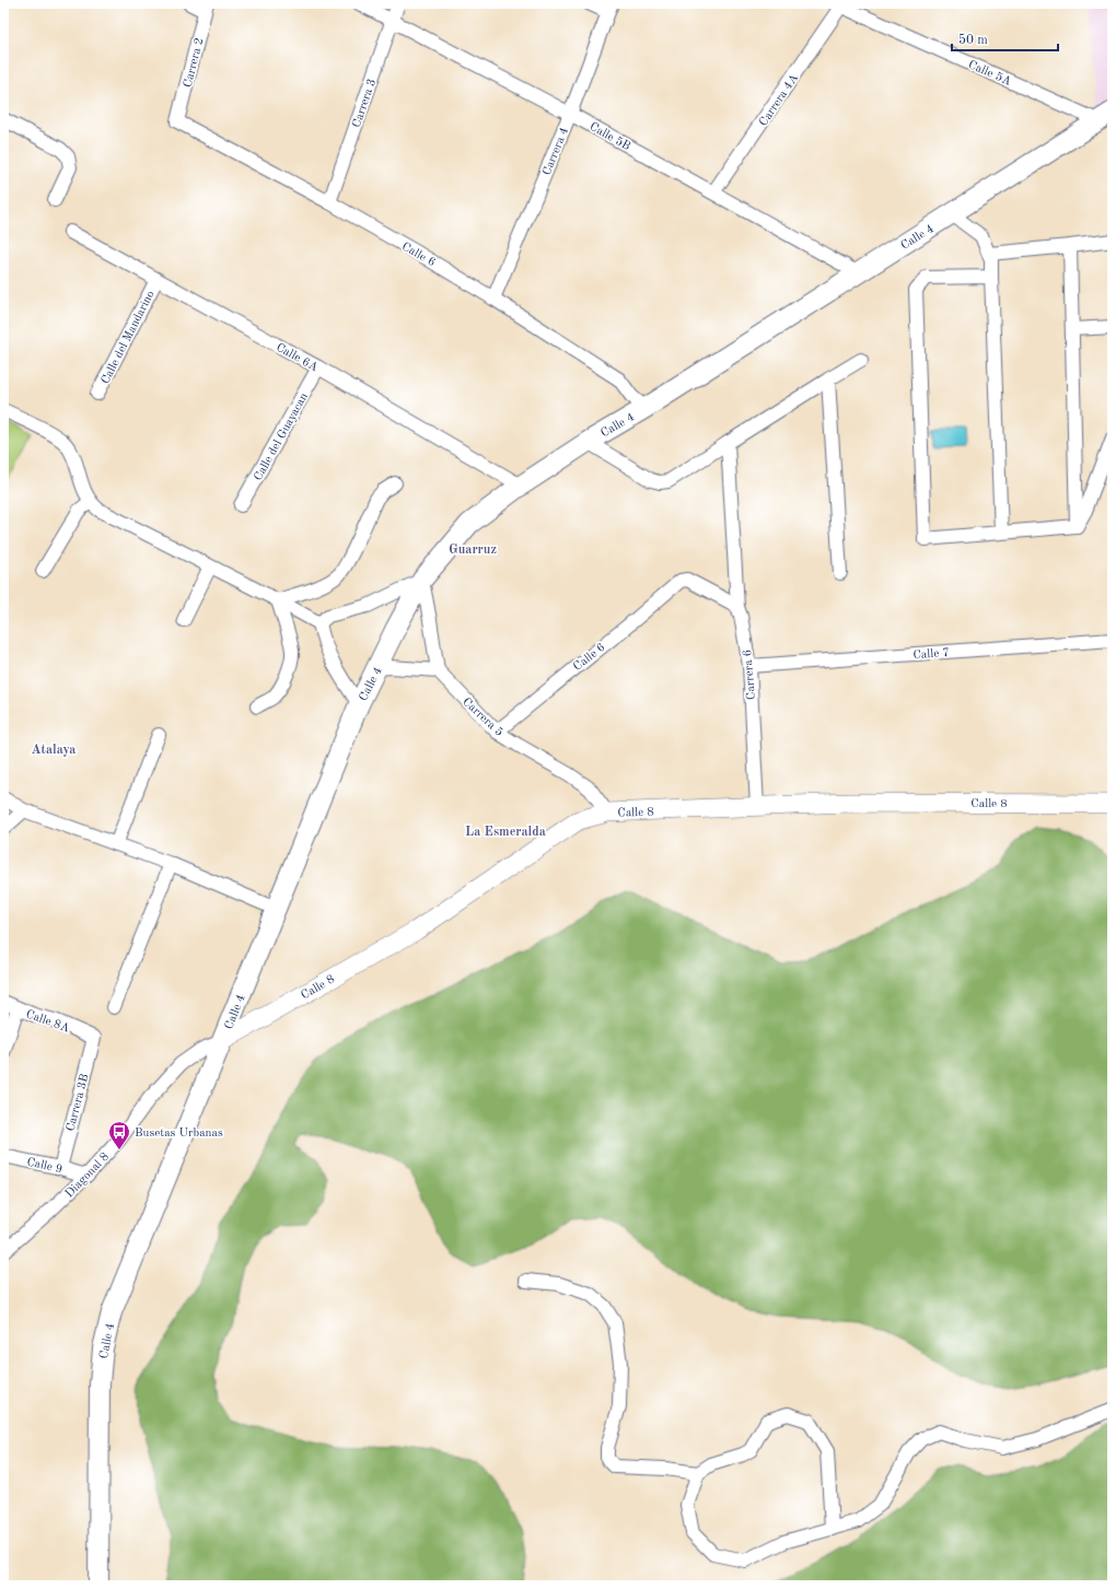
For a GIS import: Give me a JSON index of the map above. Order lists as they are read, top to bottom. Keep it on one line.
{"streets":{"main road":["Calle 4","Calle 8"],"street":["Carrera 2","Calle 5A","Carrera 4A","Carrera 3","Calle 5B","Carrera 4","Calle 6","Calle del Mandarino","Calle 6A","Calle del Guayacan","Calle 7","Carrera 6","Carrera 5","Calle 8A","Carrera 3B","Calle 9","Diagonal 8"]},"crossings":[["Carrera 2","Calle 6"],["Calle 5A","Carrera 4A"],["Calle 5A","Calle 4"],["Carrera 4A","Calle 5B"],["Carrera 3","Calle 5B"],["Carrera 3","Calle 6"],["Calle 5B","Carrera 4"],["Calle 5B","Calle 4"],["Carrera 4","Calle 6"],["Calle 4","Calle 6"],["Calle 4","Calle 6A"],["Calle 4","Calle 8"],["Calle 4","Diagonal 8"],["Calle 6","Carrera 6"],["Calle 6","Carrera 5"],["Calle del Mandarino","Calle 6A"],["Calle 6A","Calle del Guayacan"],["Calle 7","Carrera 6"],["Carrera 6","Calle 8"],["Carrera 5","Calle 8"],["Calle 8","Diagonal 8"],["Calle 8A","Carrera 3B"],["Carrera 3B","Calle 9"],["Calle 9","Diagonal 8"]],"districts":["Guarruz","Atalaya","La Esmeralda"],"places":{"bus stop":["Busetas Urbanas"]},"scale_bar":"50 m"}
